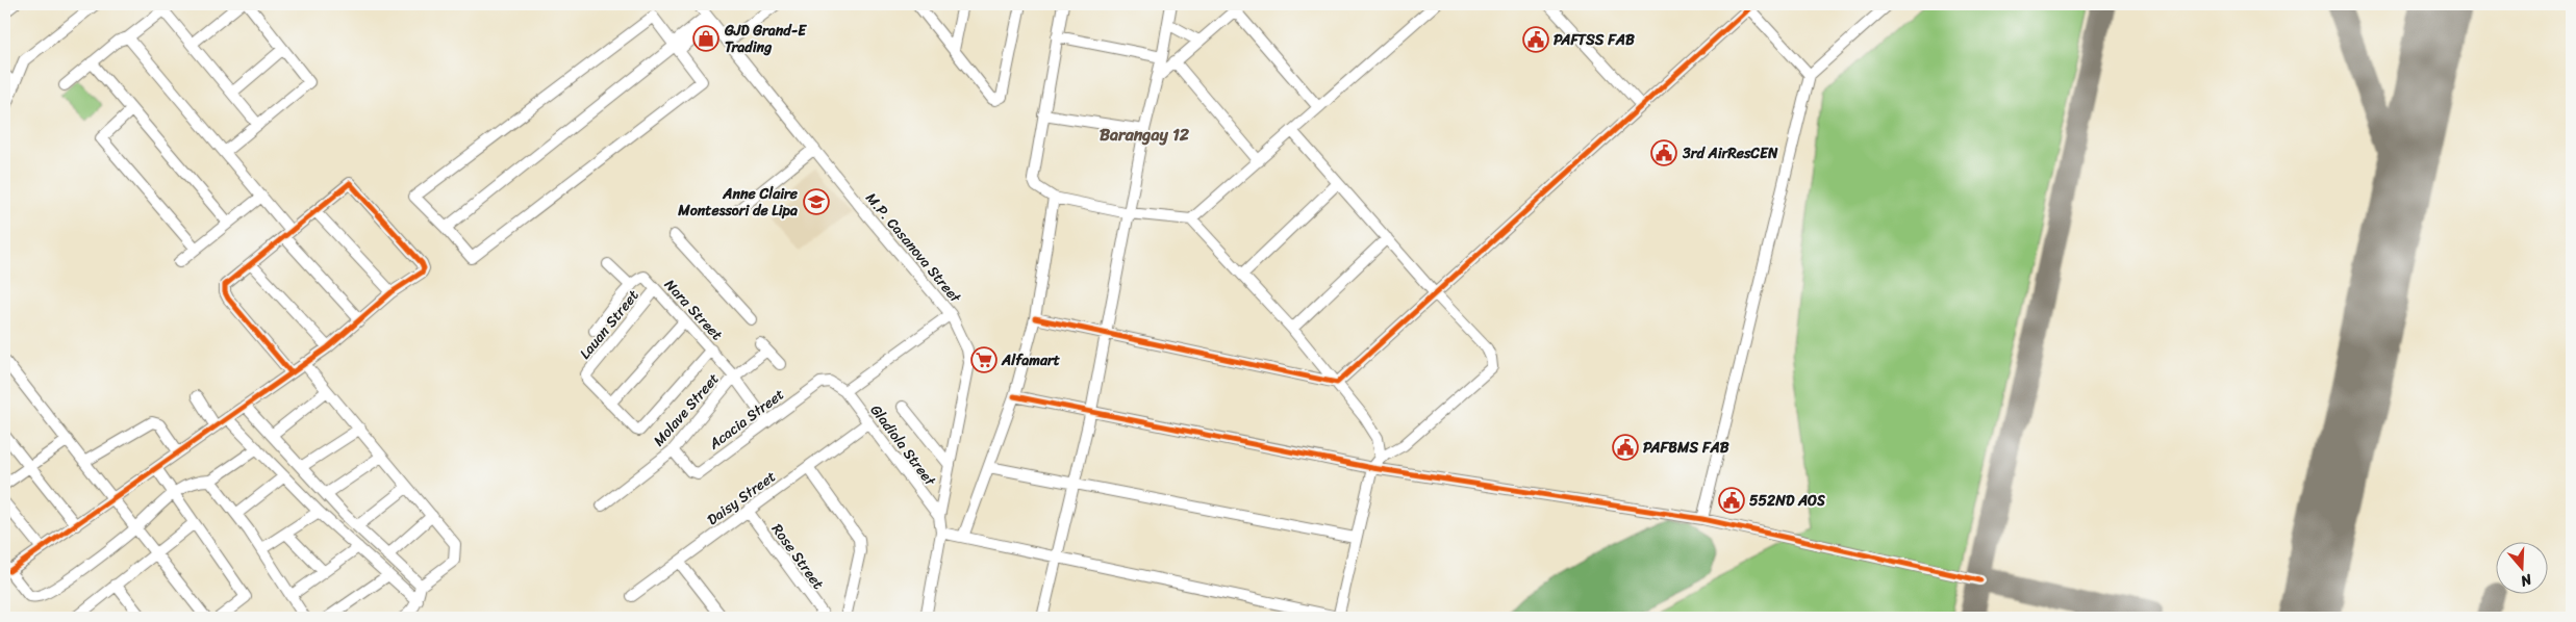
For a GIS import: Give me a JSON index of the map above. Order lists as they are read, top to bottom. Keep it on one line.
{"streets":{"street":["M.P. Casanova Street","Nara Street","Lauan Street","Molave Street","Acacia Street","Gladiola Street","Daisy Street","Rose Street"]},"crossings":[["M.P. Casanova Street","Gladiola Street"],["Nara Street","Lauan Street"],["Nara Street","Molave Street"],["Nara Street","Acacia Street"],["Molave Street","Acacia Street"],["Acacia Street","Gladiola Street"],["Gladiola Street","Daisy Street"],["Daisy Street","Rose Street"]],"districts":["Barangay 12"],"places":{"shop":["GJD Grand-E Trading"],"public building":["PAFTSS FAB","3rd AirResCEN","PAFBMS FAB","552ND AOS"],"school or university":["Anne Claire Montessori de Lipa"],"supermarket":["Alfamart"]},"north":"bottom"}
